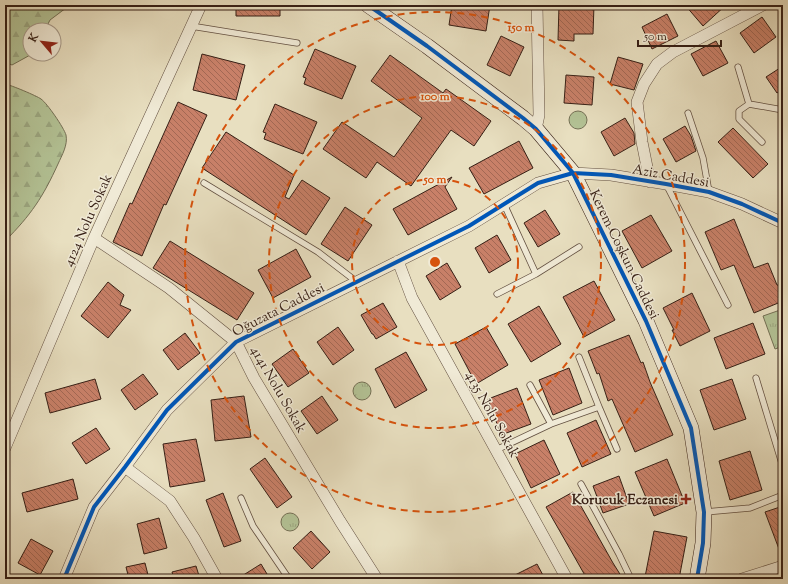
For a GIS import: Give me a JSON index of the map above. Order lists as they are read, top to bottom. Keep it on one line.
{"streets":{"street":["Aziz Caddesi","4124 Nolu Sokak","Kerem Coşkun Caddesi","Oğuzata Caddesi","4141 Nolu Sokak","4135 Nolu Sokak"]},"crossings":[["Aziz Caddesi","Kerem Coşkun Caddesi"],["Aziz Caddesi","Oğuzata Caddesi"],["4124 Nolu Sokak","4141 Nolu Sokak"],["Kerem Coşkun Caddesi","Oğuzata Caddesi"],["Oğuzata Caddesi","4141 Nolu Sokak"],["Oğuzata Caddesi","4135 Nolu Sokak"]],"places":{"health":["Korucuk Eczanesi"]},"scale_bar":"50 m","north":"top left","rings":["150 m","100 m","50 m"]}
